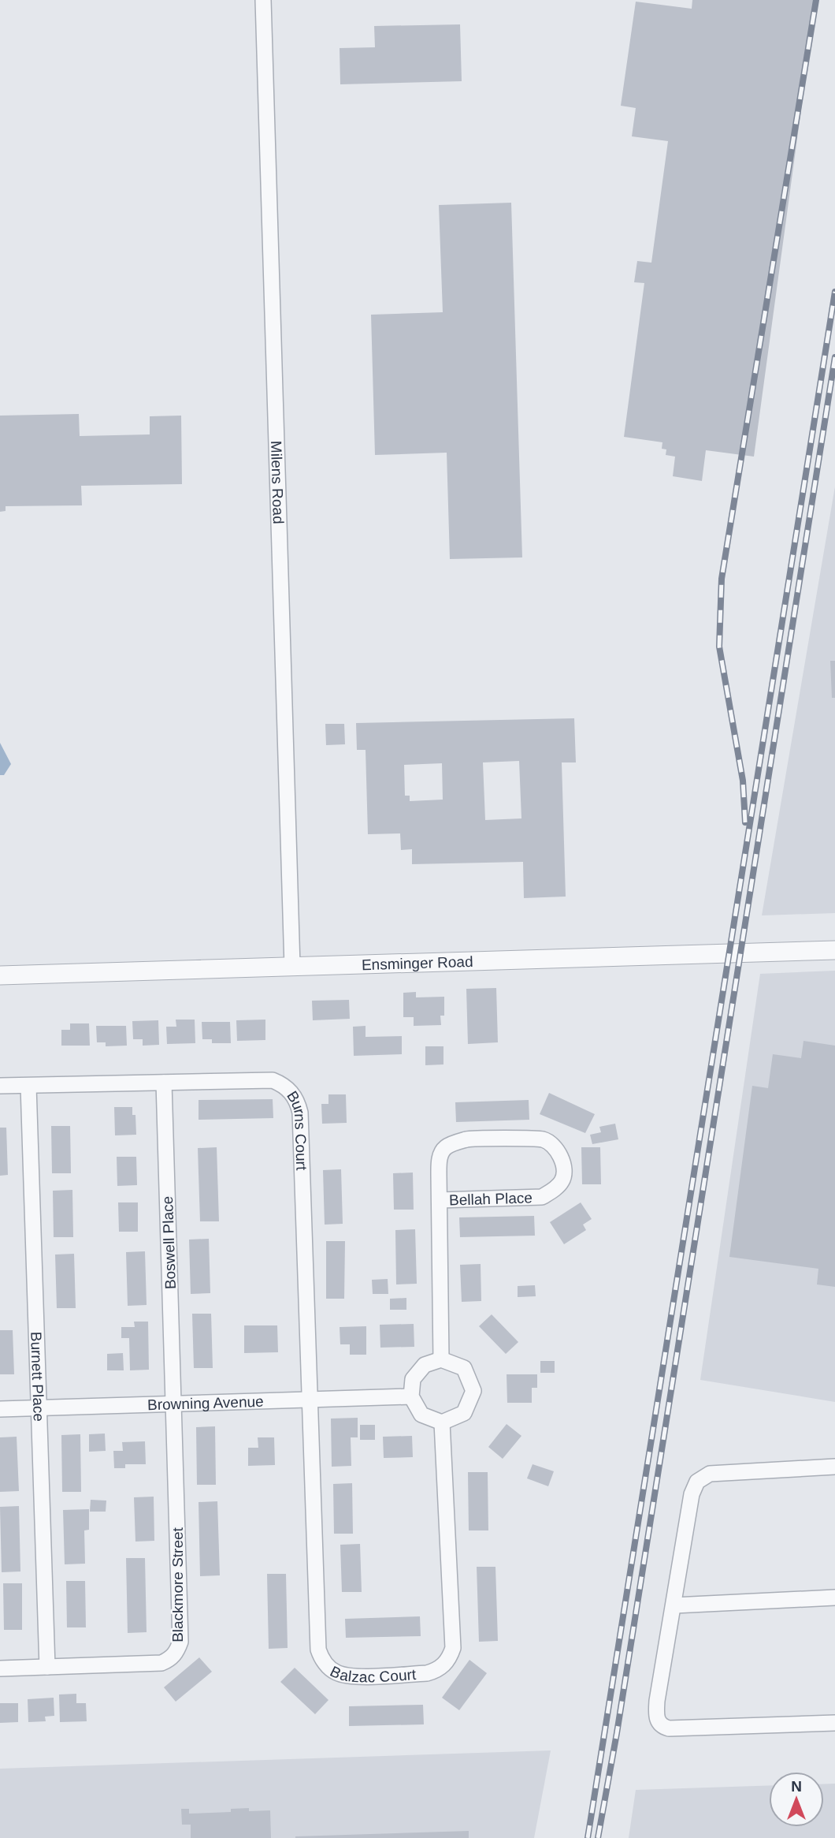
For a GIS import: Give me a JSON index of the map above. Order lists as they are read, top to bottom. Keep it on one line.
{"streets":{"street":["Milens Road","Ensminger Road","Burns Court","Bellah Place","Boswell Place","Burnett Place","Browning Avenue","Blackmore Street","Balzac Court"]},"crossings":[["Milens Road","Ensminger Road"],["Burns Court","Boswell Place"],["Burns Court","Burnett Place"],["Burns Court","Browning Avenue"],["Burns Court","Balzac Court"],["Bellah Place","Browning Avenue"],["Bellah Place","Balzac Court"],["Boswell Place","Browning Avenue"],["Boswell Place","Blackmore Street"],["Burnett Place","Browning Avenue"],["Burnett Place","Blackmore Street"],["Browning Avenue","Blackmore Street"],["Browning Avenue","Balzac Court"]],"north":"top"}
